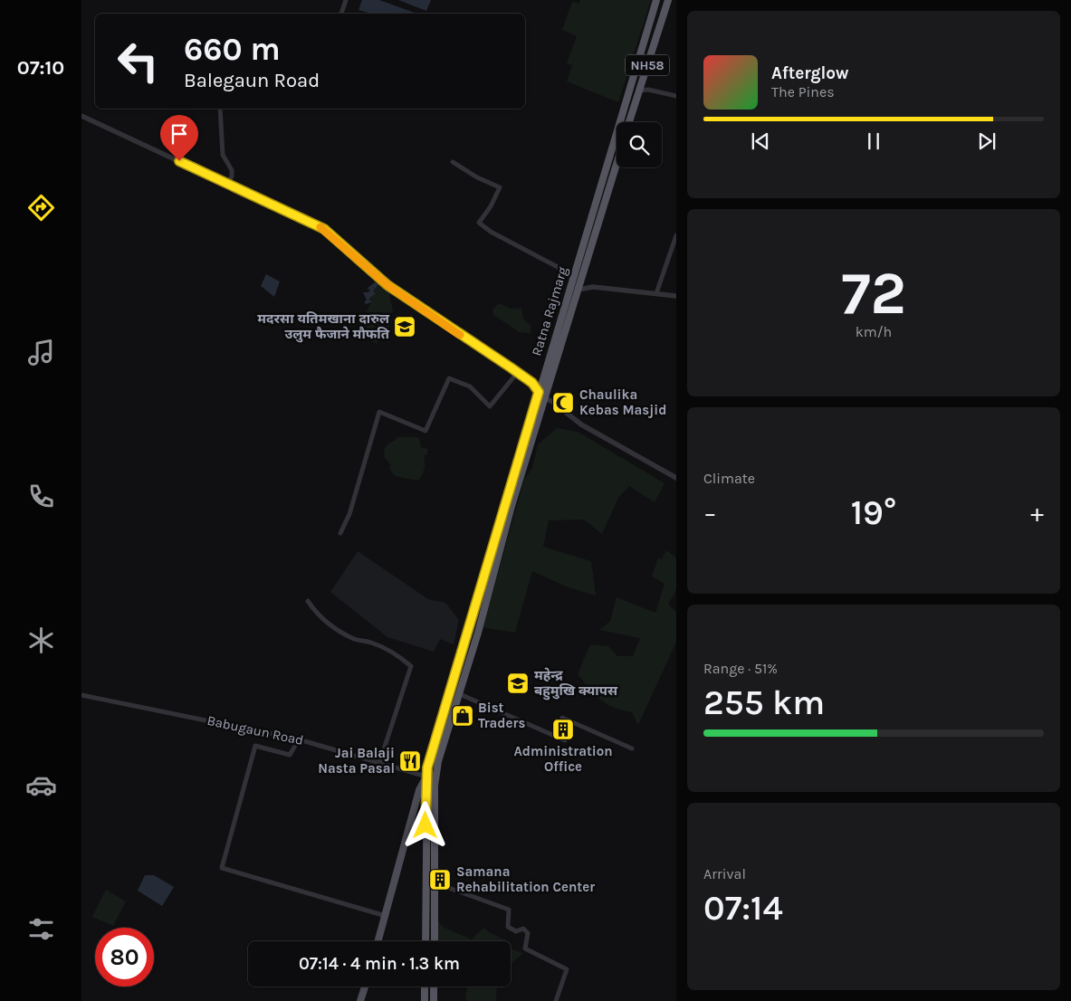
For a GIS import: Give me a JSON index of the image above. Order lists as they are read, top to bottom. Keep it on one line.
{"streets":{"highway":["NH58","Ratna Rajmarg"],"street":["Babugaun Road"]},"crossings":[["Ratna Rajmarg","Babugaun Road"]],"places":{"school or university":["मदरसा यतिमखाना दारुल उलुम फैजाने माैफति","महेन्द्र बहुमुखि क्यापस"],"mosque":["Chaulika Kebas Masjid"],"shop":["Bist Traders"],"building":["Administration Office","Samana Rehabilitation Center"],"restaurant":["Jai Balaji Nasta Pasal"]},"page":{"tabs":"07:10","turn":["660 m","Balegaun Road"],"song":["Afterglow","The Pines"],"tile":[["72","km/h"],"Climate",["Range · 51%","255 km"],["Arrival","07:14"]],"heat":["−","19°","+"],"limit":"80","trip":"07:14 · 4 min · 1.3 km"}}
